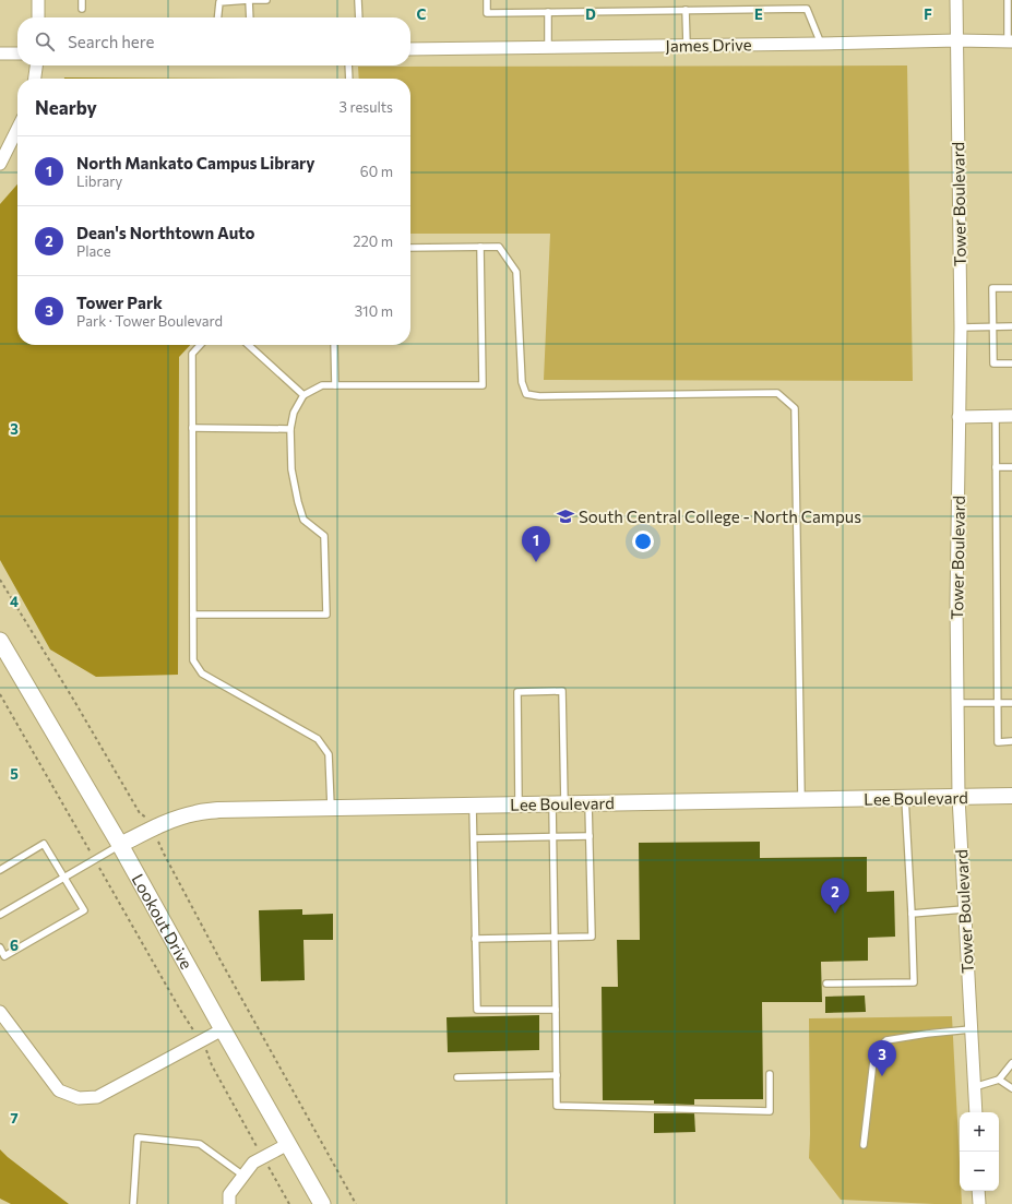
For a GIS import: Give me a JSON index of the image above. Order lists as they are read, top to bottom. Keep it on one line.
{"streets":{"main road":["Lookout Drive"],"street":["James Drive","Tower Boulevard","Lee Boulevard"]},"crossings":[["James Drive","Tower Boulevard"],["Tower Boulevard","Lee Boulevard"],["Lee Boulevard","Lookout Drive"]],"places":{"school or university":["South Central College - North Campus"]},"page":{"search":"Search here","heading":["Nearby","3 results"],"list":[{"mark":"1","name":"North Mankato Campus Library","note":"Library","value":"60 m"},{"mark":"2","name":"Dean's Northtown Auto","note":"Place","value":"220 m"},{"mark":"3","name":"Tower Park","note":"Park · Tower Boulevard","value":"310 m"}],"pins":["1","2","3"],"map_buttons":["+","−"]},"grid":{"columns":["C","D","E","F"],"rows":["3","4","5","6","7"]}}
